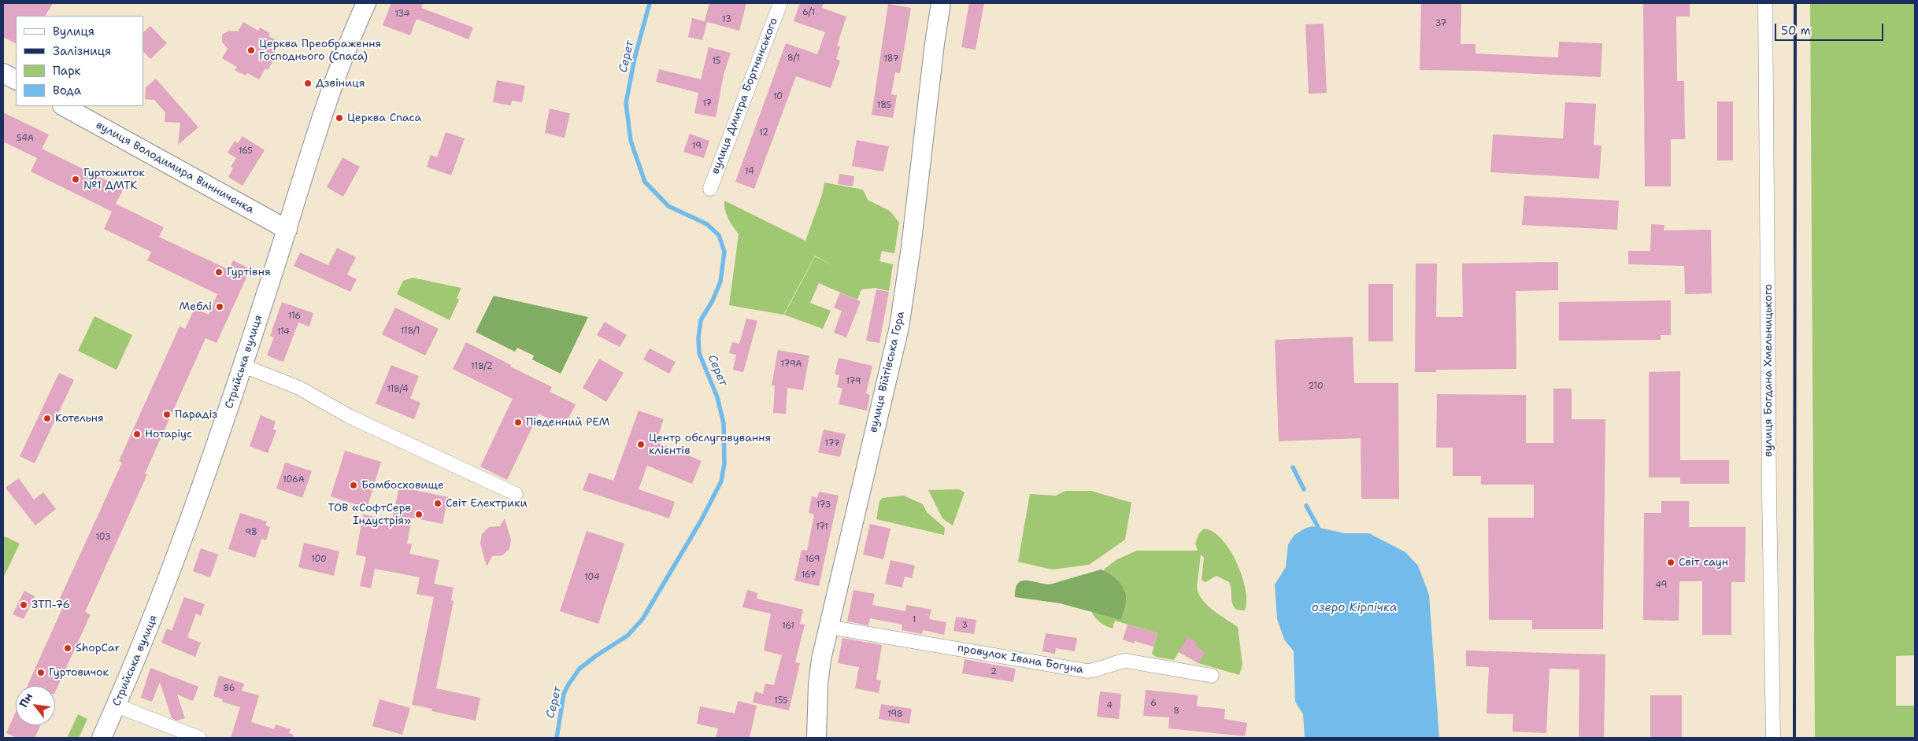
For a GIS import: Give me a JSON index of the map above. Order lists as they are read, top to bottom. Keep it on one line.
{"streets":{"street":["вулиця Дмитра Бортнянського","вулиця Володимира Винниченка","Стрийська вулиця","вулиця Богдана Хмельницького","вулиця Війтівська Гора","провулок Івана Богуна"]},"crossings":[["вулиця Володимира Винниченка","Стрийська вулиця"],["вулиця Війтівська Гора","провулок Івана Богуна"]],"water":["Серет","озеро Кірпічка"],"places":["Церква Преображення Господнього (Спаса)","Дзвіниця","Церква Спаса","Гуртожиток №1 ДМТК","Гуртівня","Меблі","Парадіз","Котельня","Південний РЕМ","Нотаріус","Центр обслуговування клієнтів","Бомбосховище","Світ Електрики","ТОВ «СофтСерв Індустрія»","Світ саун","ЗТП-76","ShopCar","Гуртовичок"],"house_numbers":["6/1","134","13","37","8/1","187","15","10","17","185","12","54А","19","165","14","116","118/1","114","179А","118/2","179","210","118/4","177","106А","173","171","98","103","100","169","167","104","49","1","3","161","2","86","155","6","4","8","198"],"legend":["Вулиця","Залізниця","Парк","Вода"],"scale_bar":"50 m","north":"top left"}
